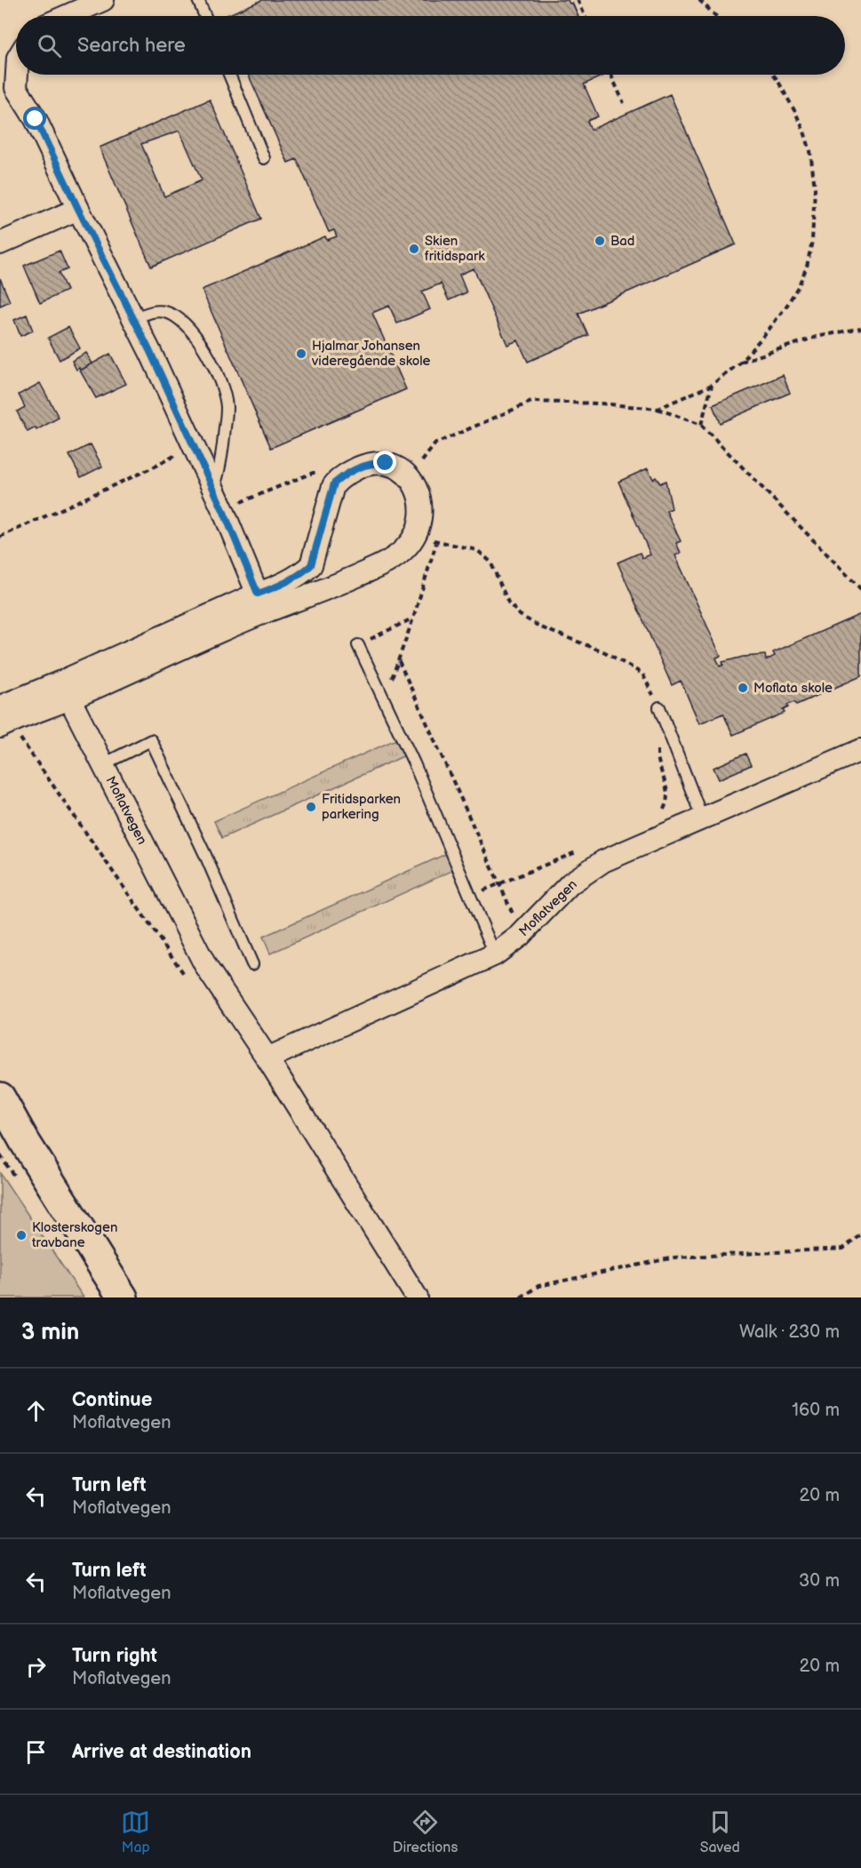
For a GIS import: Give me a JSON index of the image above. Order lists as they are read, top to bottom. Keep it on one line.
{"streets":{"street":["Moflatvegen"]},"places":["Bad","Skien fritidspark","Hjalmar Johansen videregående skole","Moflata skole","Fritidsparken parkering","Klosterskogen travbane"],"page":{"search":"Search here","heading":["3 min","Walk · 230 m"],"list":[["Continue","Moflatvegen","160 m"],["Turn left","Moflatvegen","20 m"],["Turn left","Moflatvegen","30 m"],["Turn right","Moflatvegen","20 m"],"Arrive at destination"],"nav":["Map","Directions","Saved"]}}
